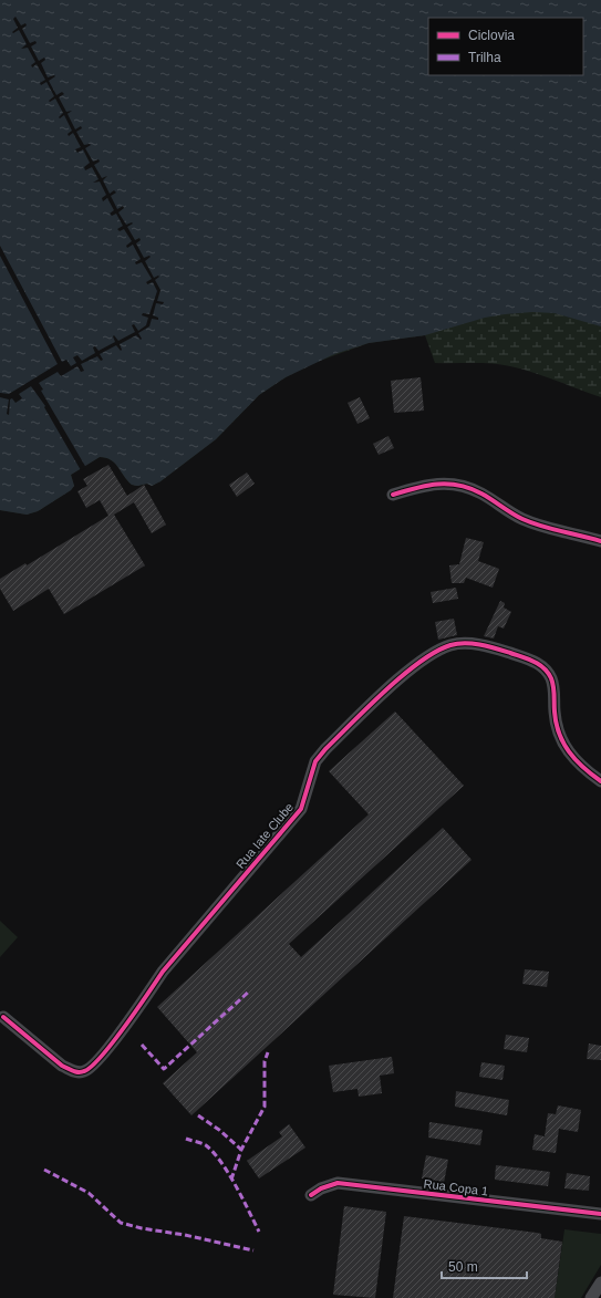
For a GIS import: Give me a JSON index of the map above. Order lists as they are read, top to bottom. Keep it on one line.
{"streets":{"street":["Rua Iate Clube","Rua Copa 1"]},"legend":["Ciclovia","Trilha"],"scale_bar":"50 m"}
